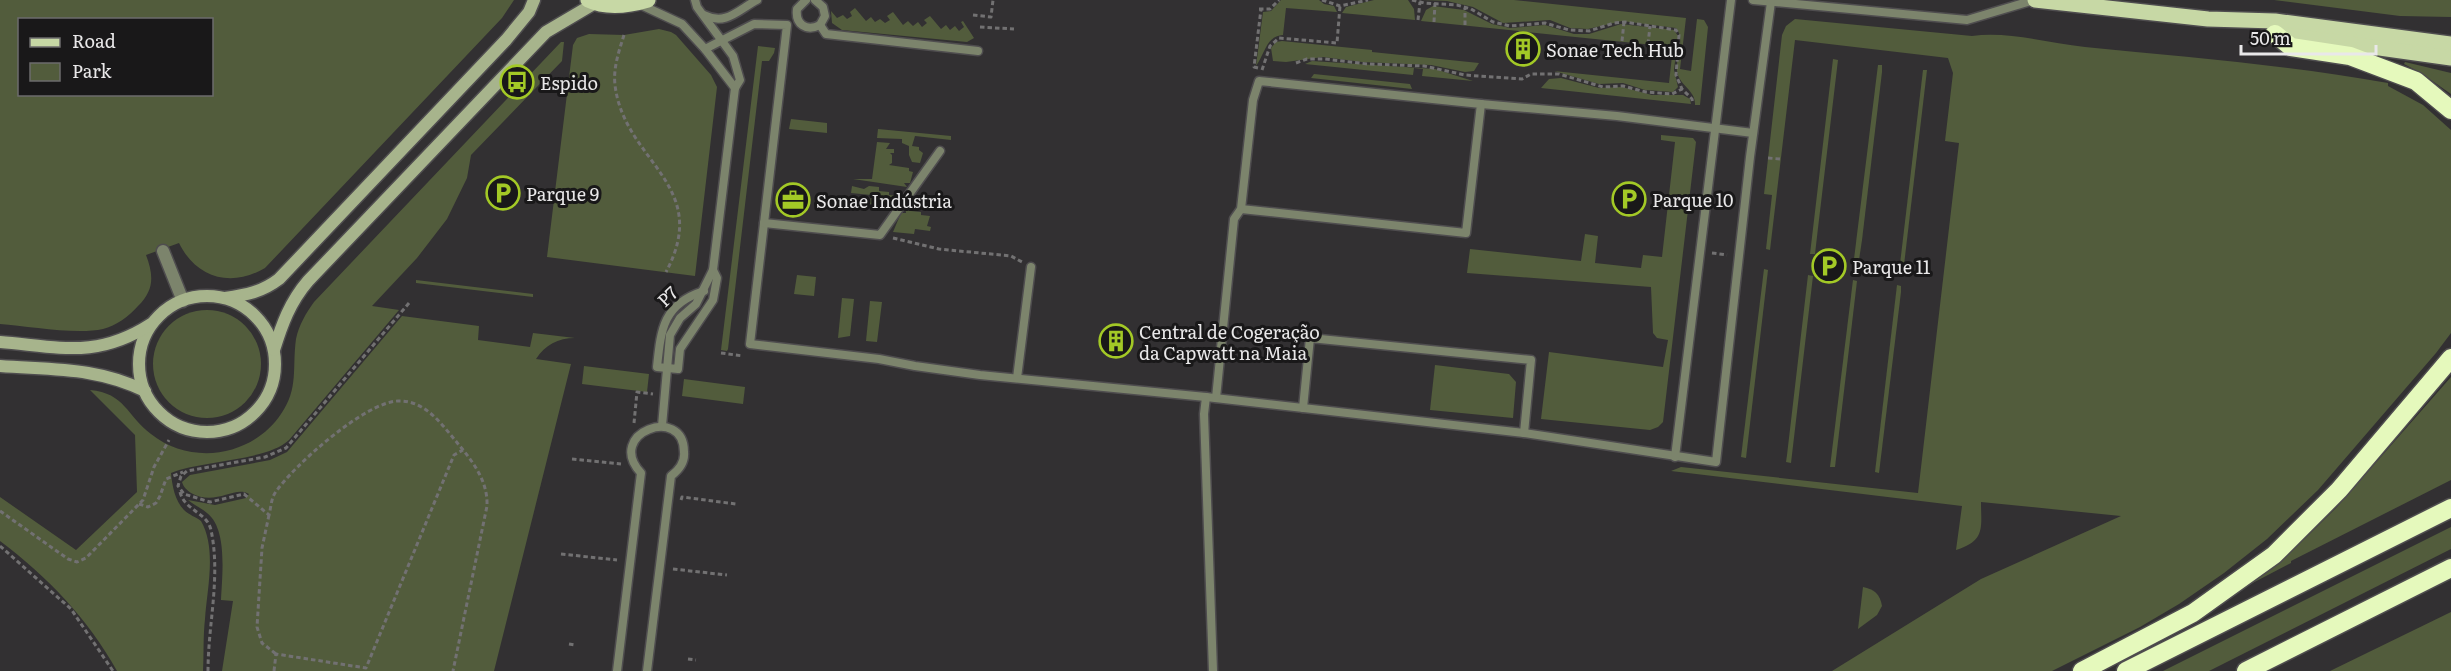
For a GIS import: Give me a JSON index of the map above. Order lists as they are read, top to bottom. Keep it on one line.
{"streets":{"lane":["P7"]},"places":{"building":["Sonae Tech Hub","Central de Cogeração da Capwatt na Maia"],"bus stop":["Espido"],"parking":["Parque 9","Parque 10","Parque 11"],"office":["Sonae Indústria"]},"legend":["Road","Park"],"scale_bar":"50 m"}
